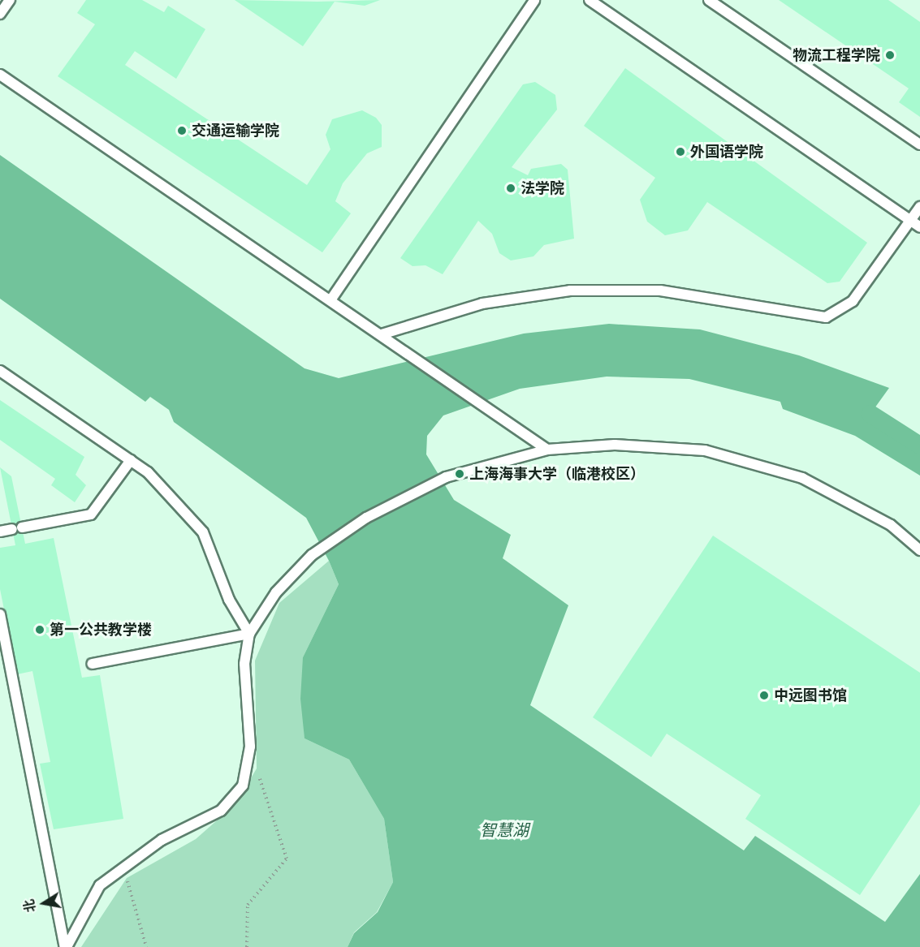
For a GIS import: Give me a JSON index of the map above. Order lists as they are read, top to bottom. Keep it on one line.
{"water":["智慧湖"],"places":["物流工程学院","交通运输学院","外国语学院","法学院","上海海事大学（临港校区）","第一公共教学楼","中远图书馆"],"north":"left"}
